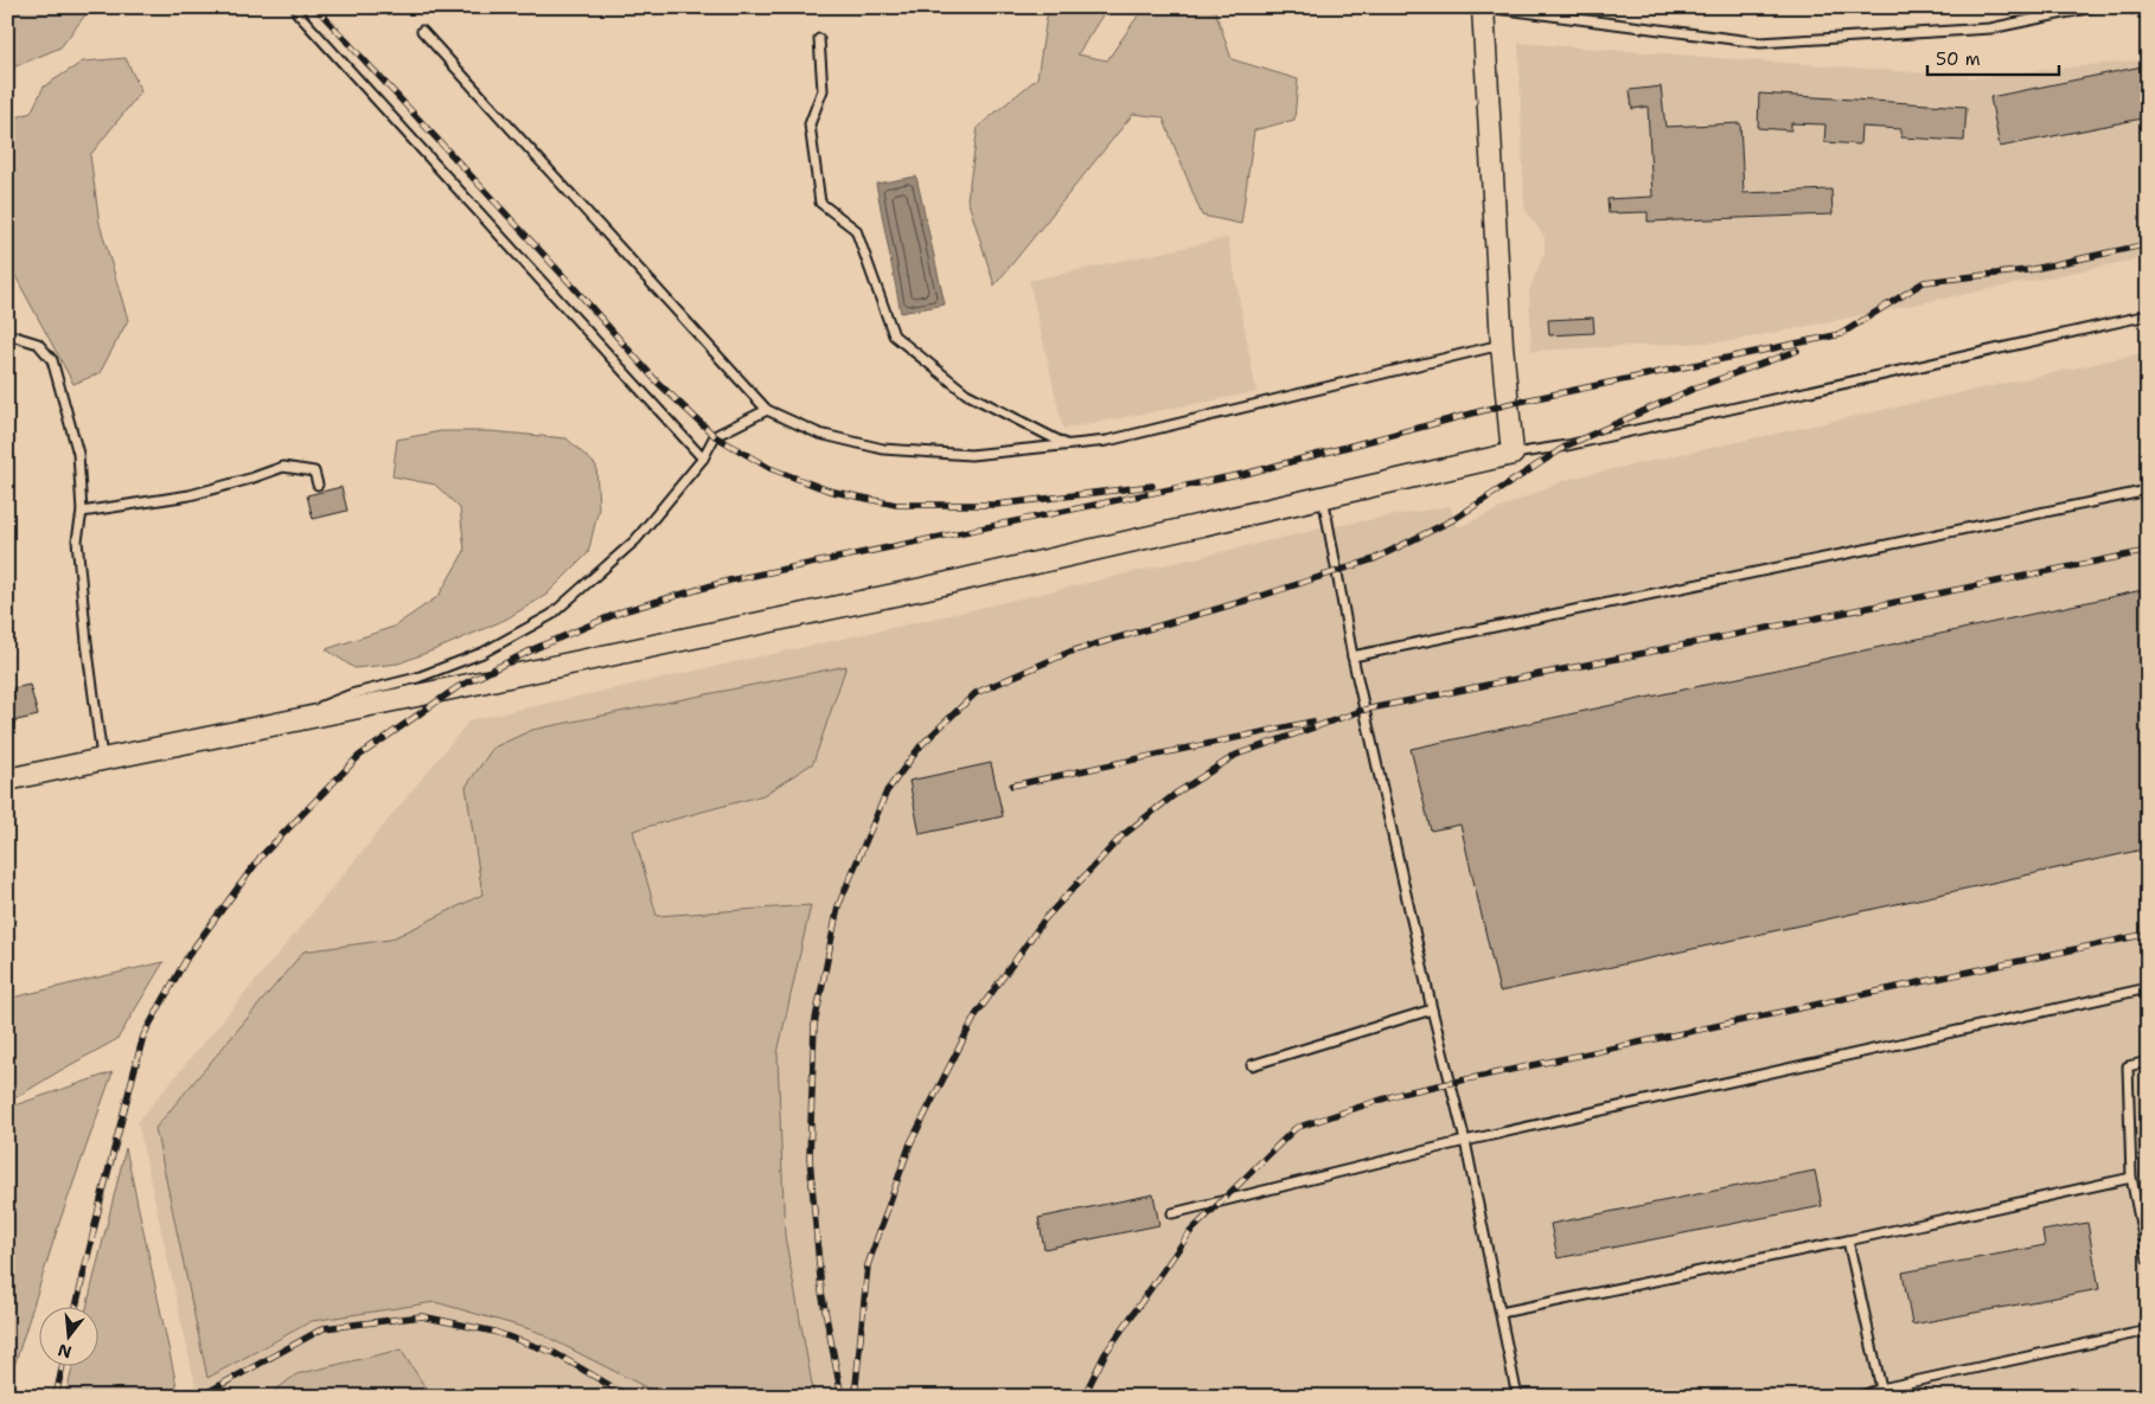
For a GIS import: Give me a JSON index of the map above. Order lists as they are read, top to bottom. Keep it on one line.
{"scale_bar":"50 m","north":"bottom"}
